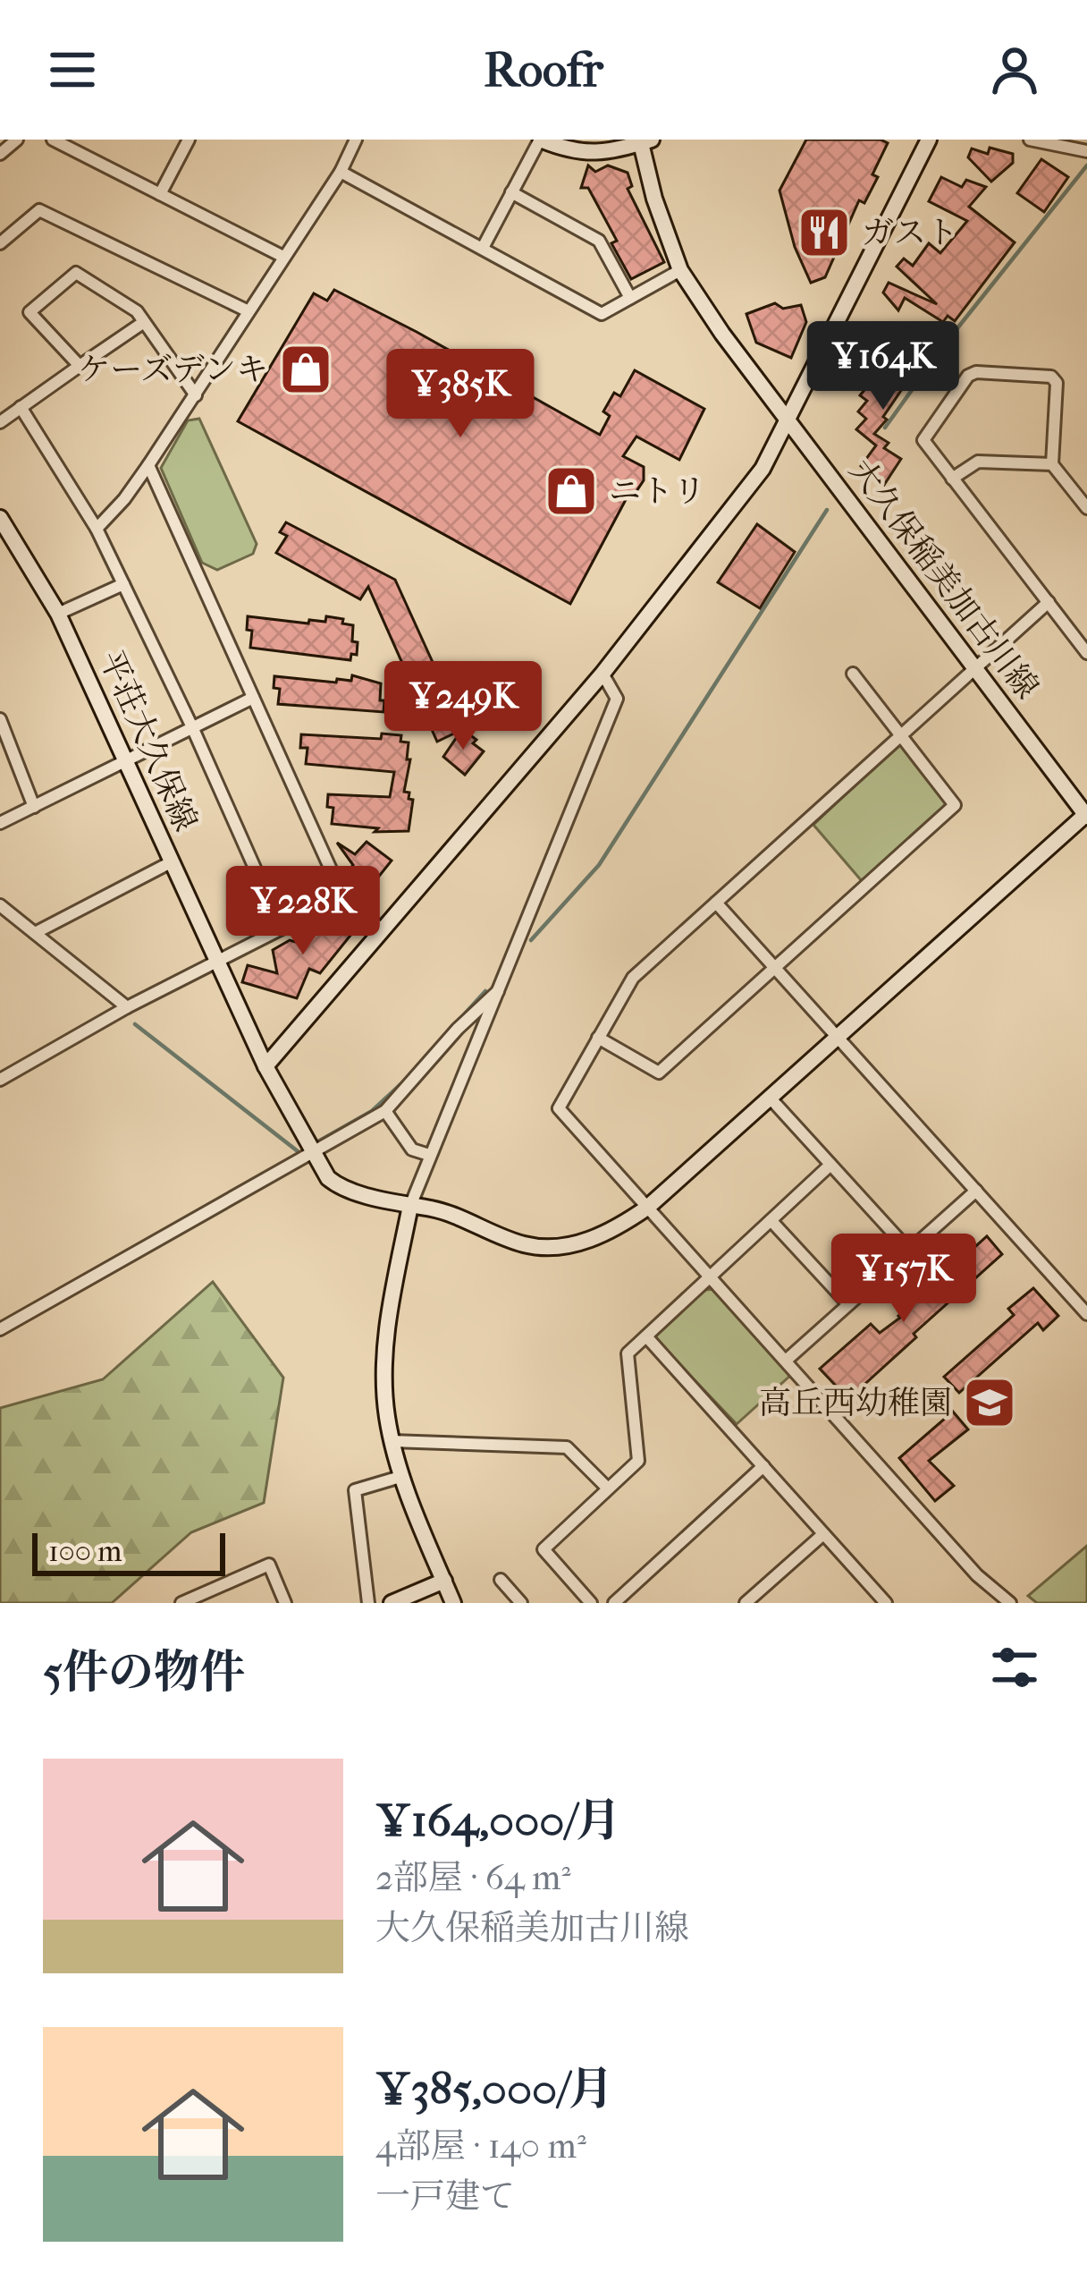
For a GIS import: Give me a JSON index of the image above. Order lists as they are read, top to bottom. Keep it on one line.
{"streets":{"street":["大久保稲美加古川線","平荘大久保線"]},"crossings":[["大久保稲美加古川線","平荘大久保線"]],"places":{"restaurant":["ガスト"],"shop":["ケーズデンキ","ニトリ"],"school or university":["高丘西幼稚園"]},"scale_bar":"100 m","page":{"header":"Roofr","price":["¥164K","¥385K","¥249K","¥228K","¥157K"],"scale":"100 m","heading":"5件の物件","list":[{"name":"¥164,000/月","note":"2部屋 · 64 m² · 大久保稲美加古川線"},{"name":"¥385,000/月","note":"4部屋 · 140 m² · 一戸建て"}]}}
